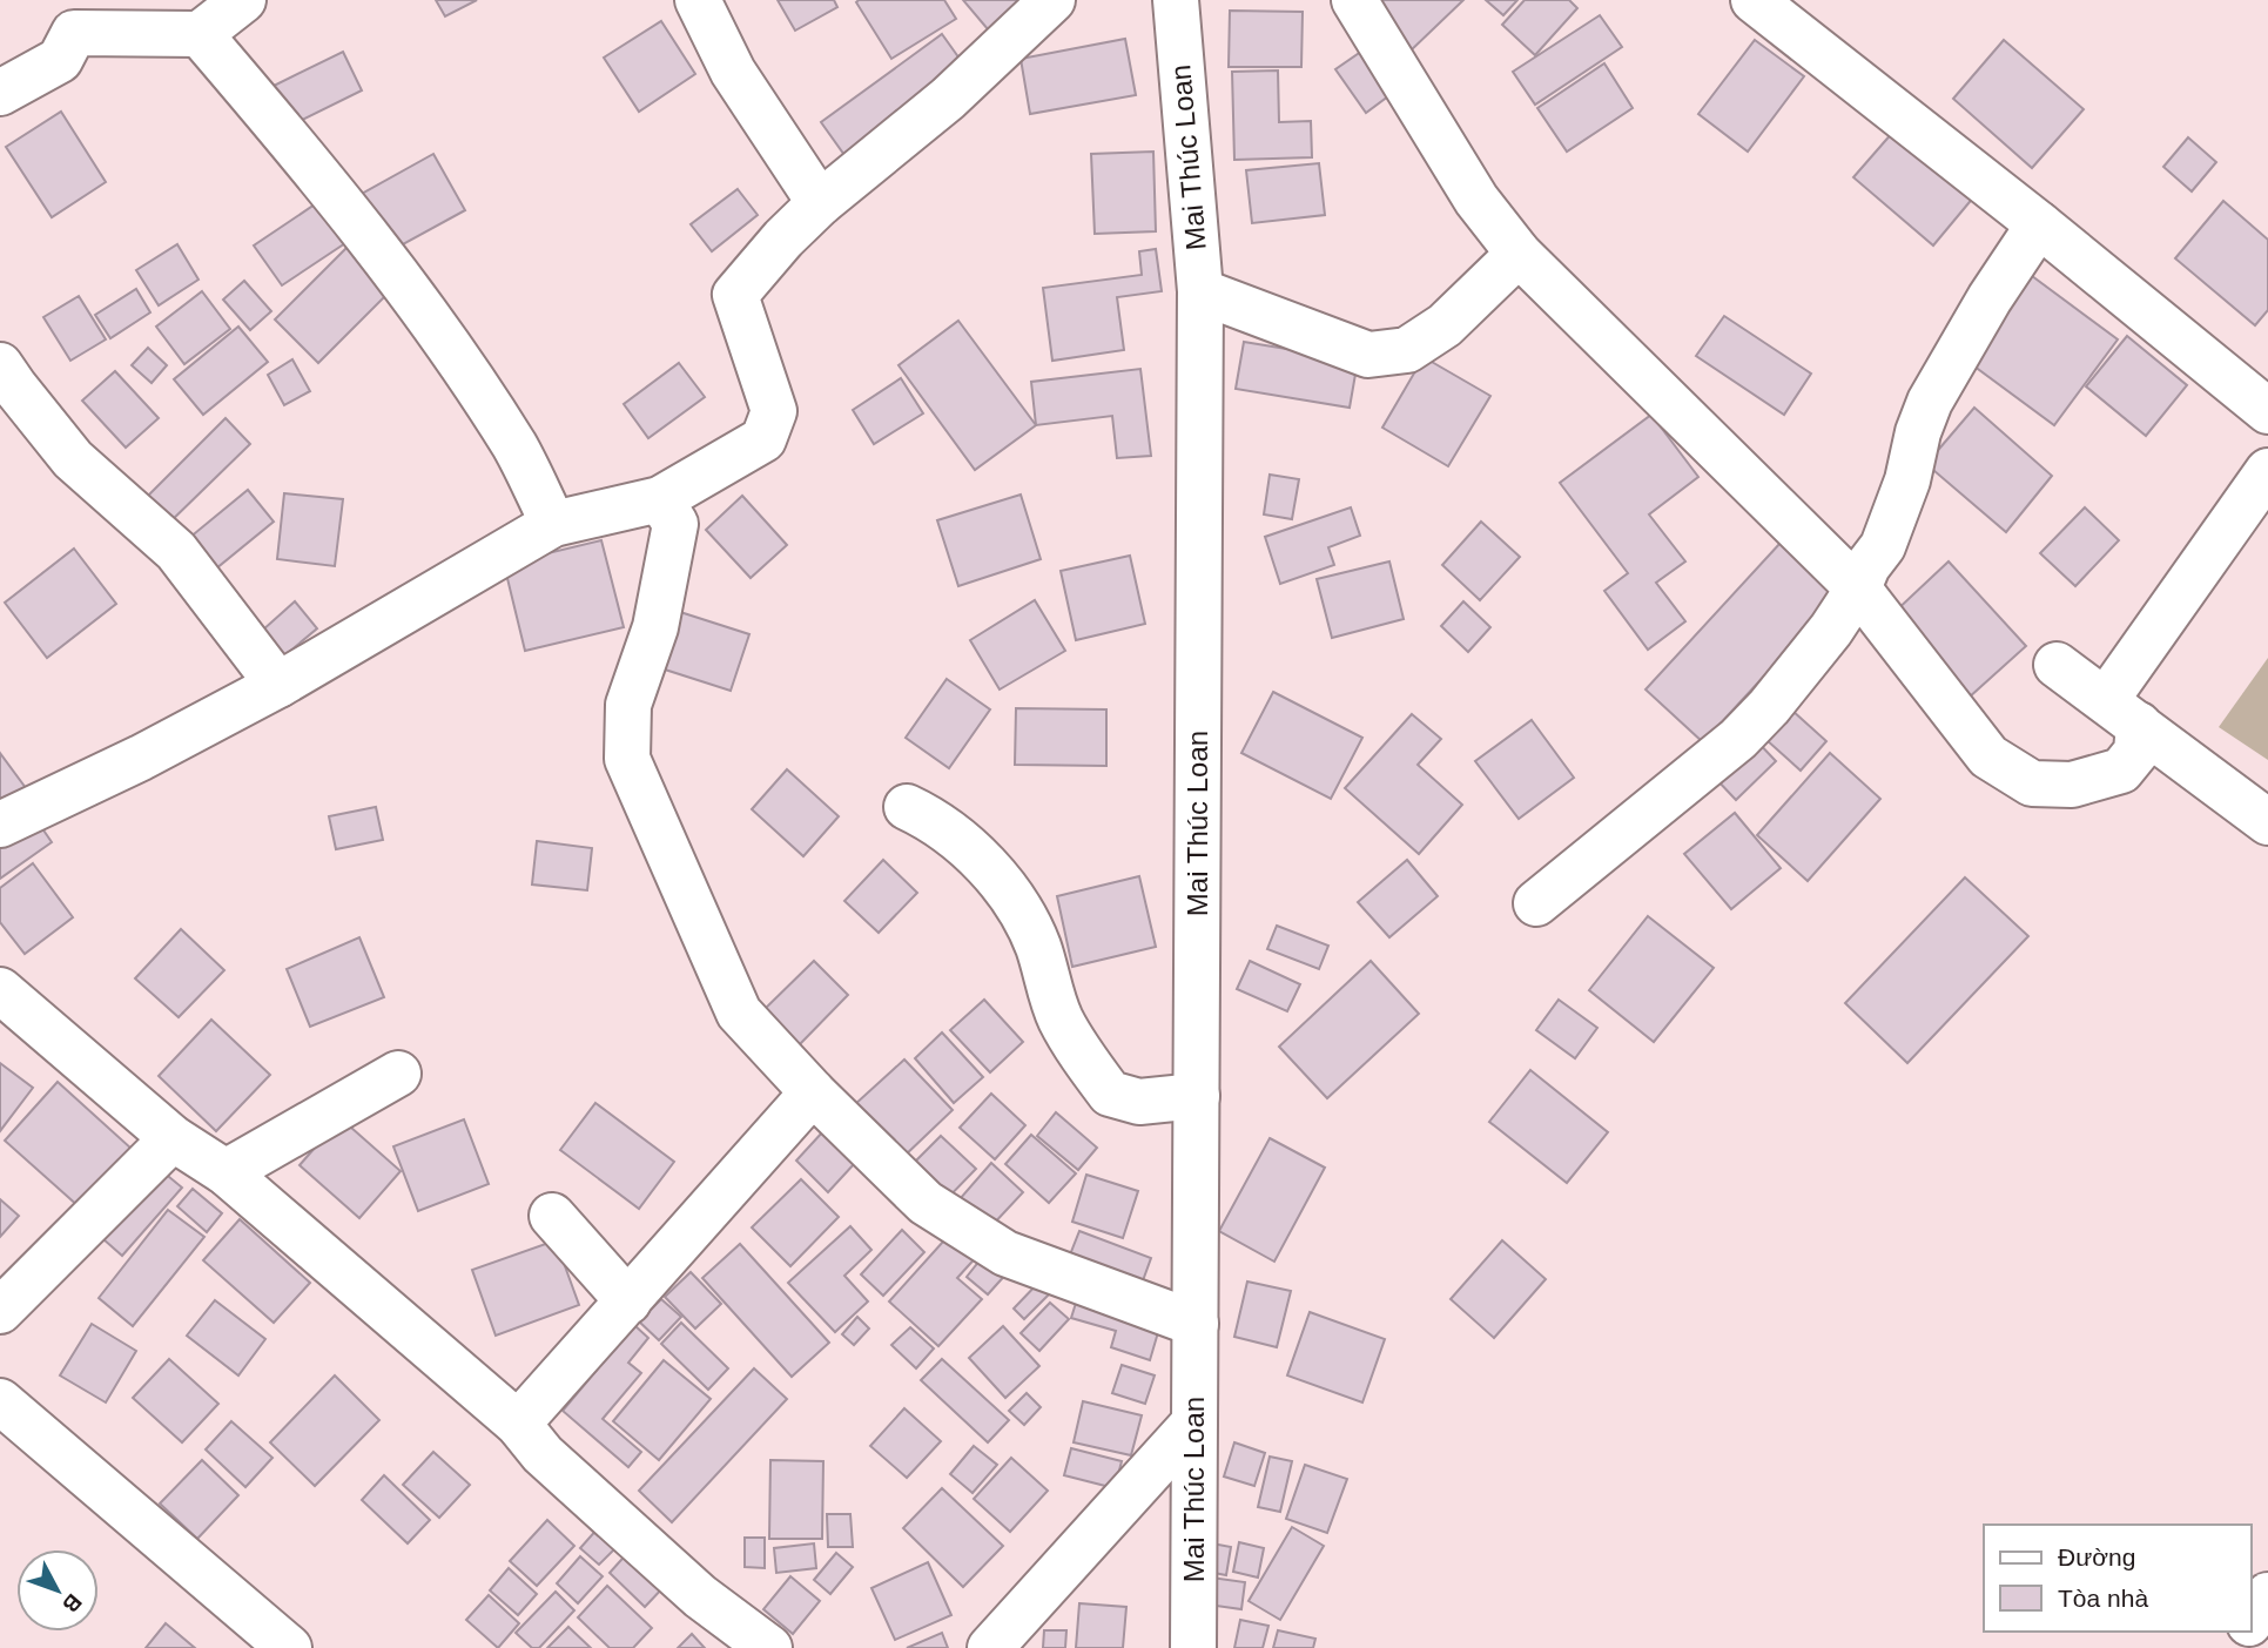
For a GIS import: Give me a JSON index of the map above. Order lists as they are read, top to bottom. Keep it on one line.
{"streets":{"street":["Mai Thúc Loan"]},"legend":["Đường","Tòa nhà"],"north":"bottom right"}
